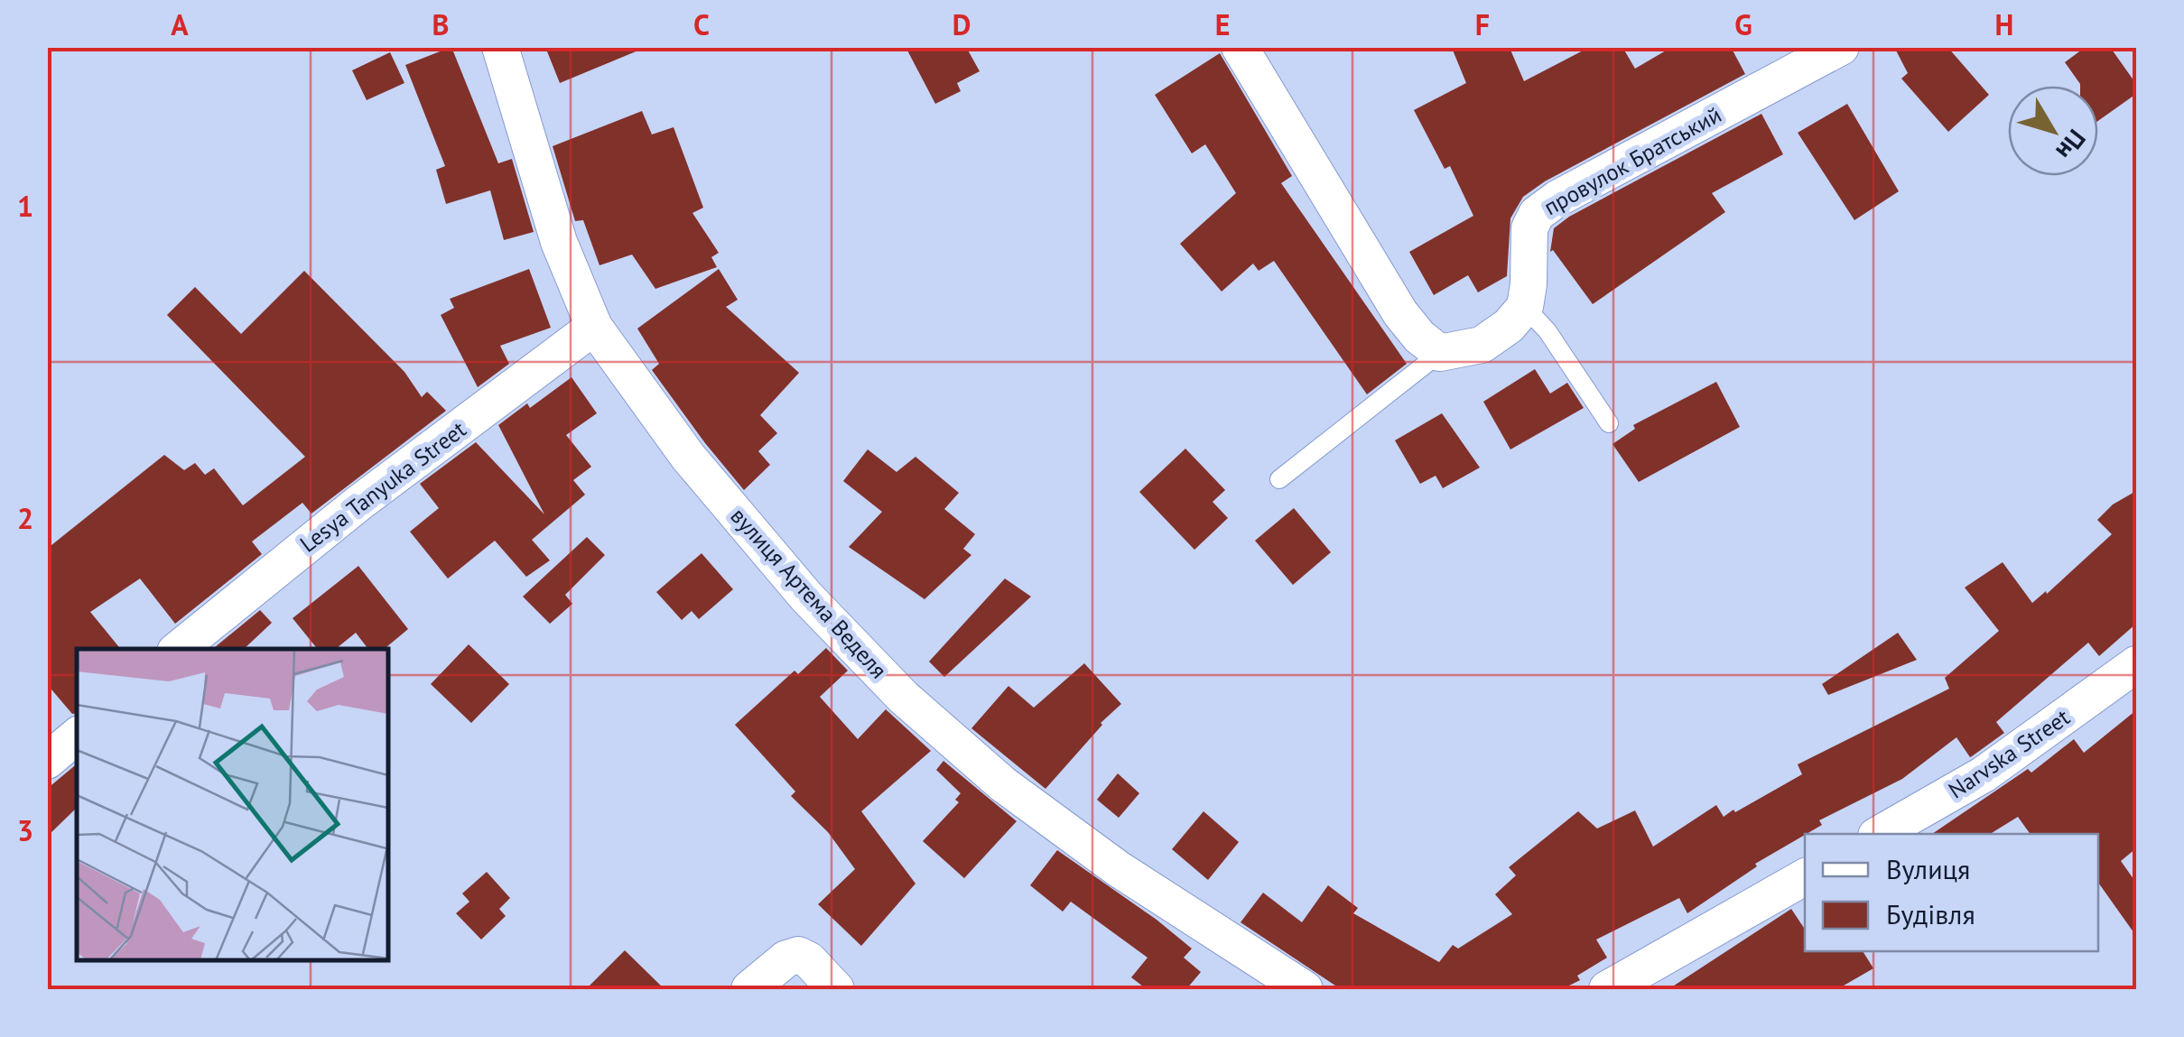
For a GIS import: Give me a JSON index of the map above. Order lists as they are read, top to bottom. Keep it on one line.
{"streets":{"street":["провулок Братський","Lesya Tanyuka Street","вулиця Артема Веделя","Narvska Street"]},"crossings":[["Lesya Tanyuka Street","вулиця Артема Веделя"]],"legend":["Вулиця","Будівля"],"north":"bottom right","grid":{"columns":["A","B","C","D","E","F","G","H"],"rows":["1","2","3"]}}
